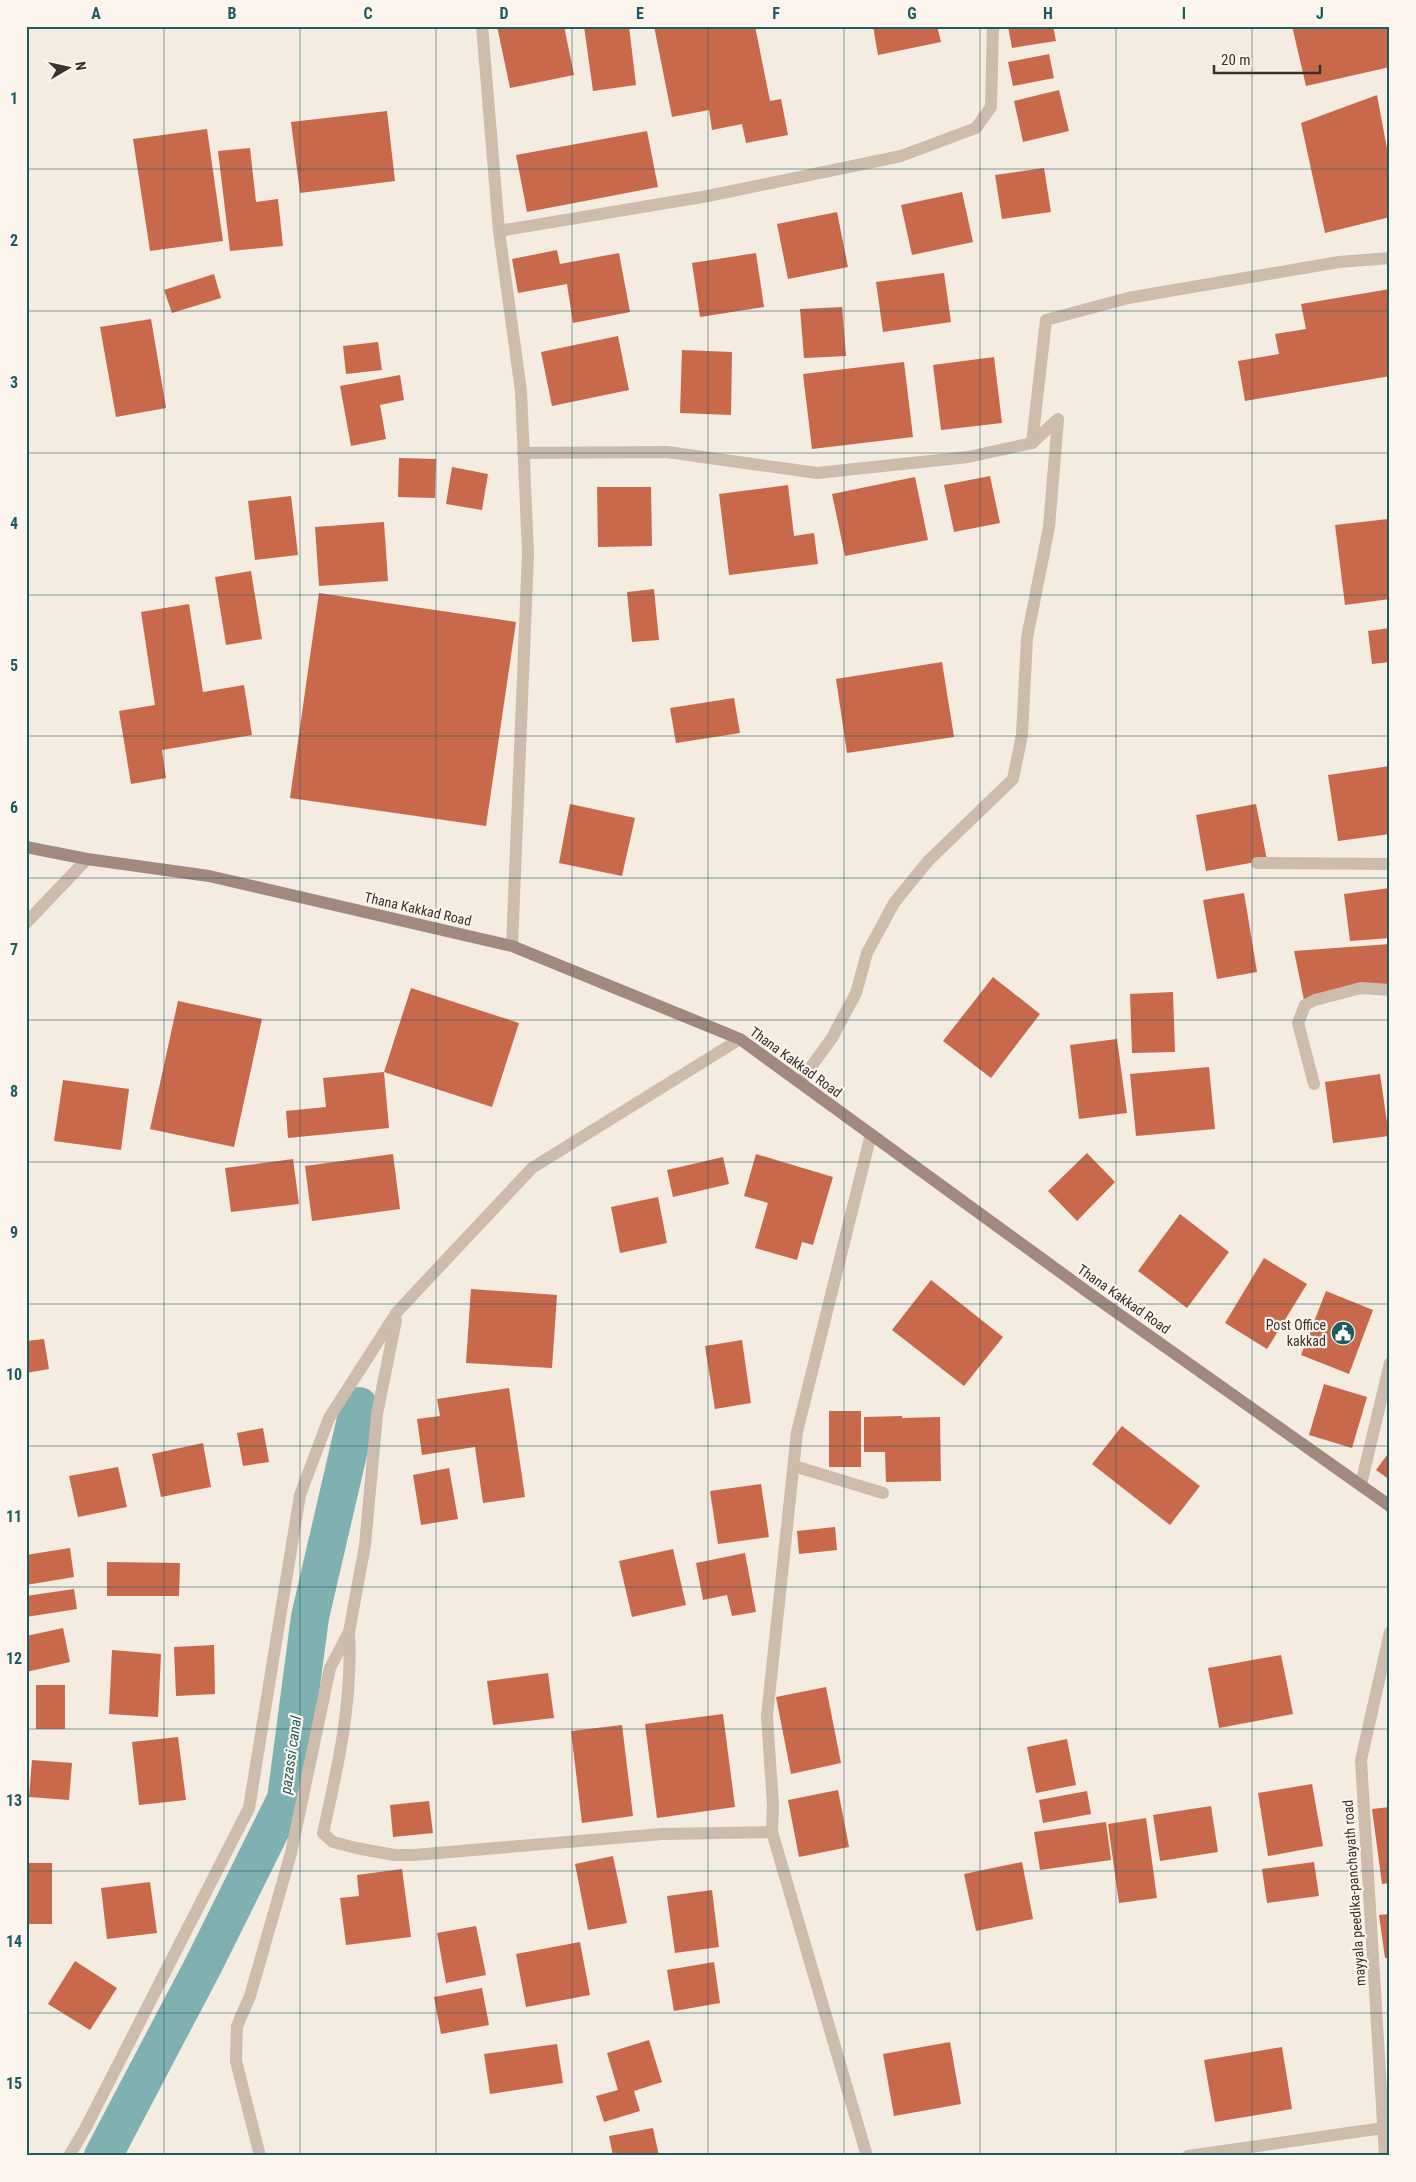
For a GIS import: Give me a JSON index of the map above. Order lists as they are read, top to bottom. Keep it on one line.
{"streets":{"main road":["Thana Kakkad Road"],"street":["mayyala peedika-panchayath road"]},"water":["pazassi canal"],"places":{"public building":["Post Office kakkad"]},"scale_bar":"20 m","north":"right","grid":{"columns":["A","B","C","D","E","F","G","H","I","J"],"rows":["1","2","3","4","5","6","7","8","9","10","11","12","13","14","15"]}}
